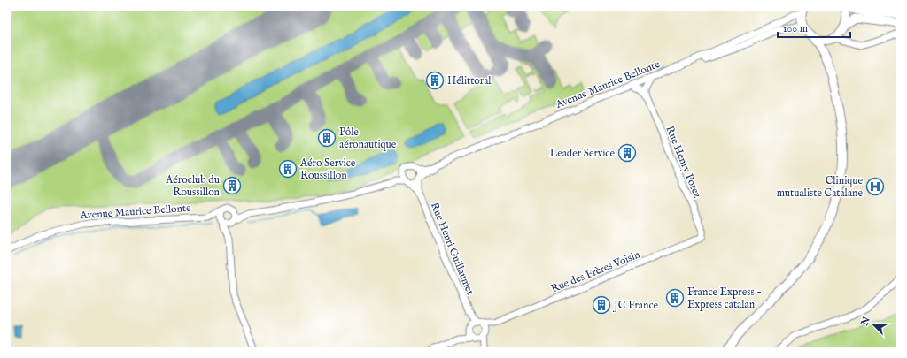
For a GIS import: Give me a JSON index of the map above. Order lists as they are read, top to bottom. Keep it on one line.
{"streets":{"street":["Avenue Maurice Bellonte","Rue Henry Potez","Rue Henri Guillaumet","Rue des Frères Voisin"]},"crossings":[["Avenue Maurice Bellonte","Rue Henri Guillaumet"],["Rue Henry Potez","Rue des Frères Voisin"],["Rue Henri Guillaumet","Rue des Frères Voisin"]],"places":{"building":["Hélittoral","Pôle aéronautique","Leader Service","Aéro Service Roussillon","Aéroclub du Roussillon","France Express - Express catalan","JC France"],"hospital":["Clinique mutualiste Catalane"]},"scale_bar":"100 m","north":"top left"}
